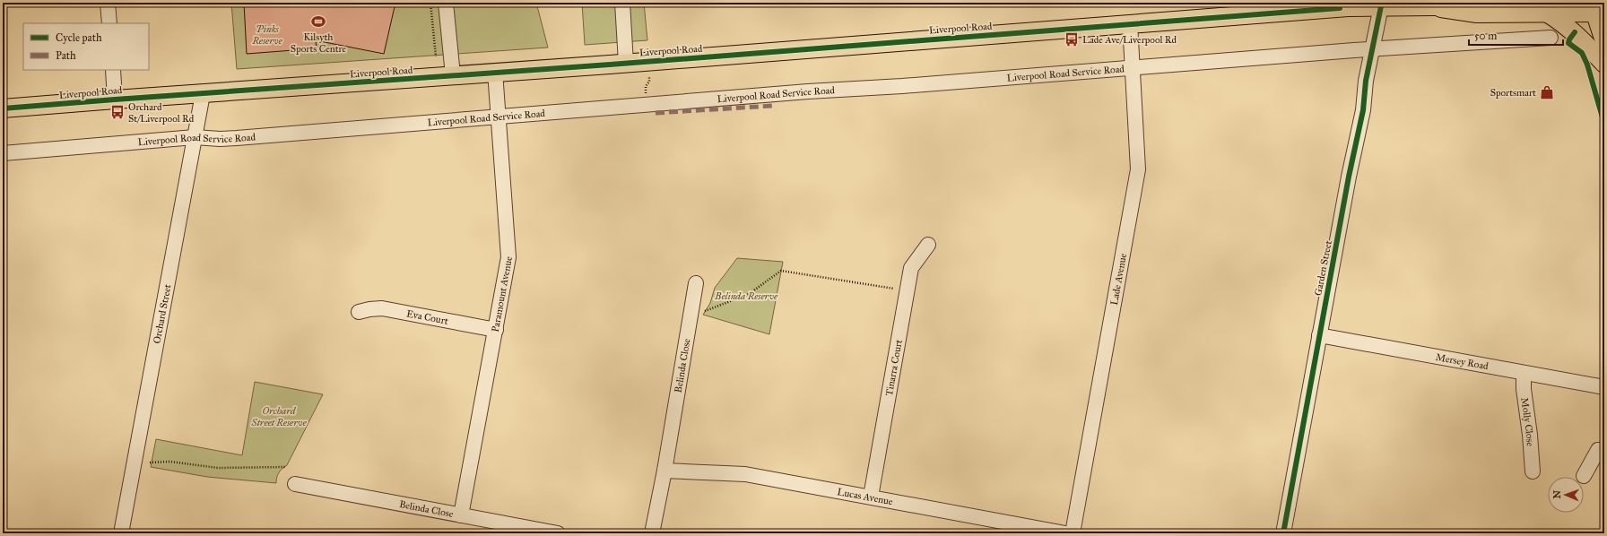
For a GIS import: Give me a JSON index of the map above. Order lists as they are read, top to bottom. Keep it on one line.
{"streets":{"main road":["Liverpool Road"],"street":["Liverpool Road Service Road","Garden Street","Lade Avenue","Paramount Avenue","Orchard Street","Eva Court","Mersey Road","Belinda Close","Tinarra Court","Molly Close","Lucas Avenue"]},"crossings":[["Liverpool Road","Garden Street"],["Liverpool Road","Lade Avenue"],["Liverpool Road","Paramount Avenue"],["Liverpool Road","Orchard Street"],["Liverpool Road Service Road","Garden Street"],["Liverpool Road Service Road","Lade Avenue"],["Liverpool Road Service Road","Paramount Avenue"],["Liverpool Road Service Road","Orchard Street"],["Garden Street","Mersey Road"],["Paramount Avenue","Eva Court"],["Paramount Avenue","Belinda Close"],["Mersey Road","Molly Close"],["Belinda Close","Lucas Avenue"],["Tinarra Court","Lucas Avenue"]],"parks":["Pinks Reserve","Belinda Reserve","Orchard Street Reserve"],"places":{"sports":["Kilsyth Sports Centre"],"bus stop":["Lade Ave/Liverpool Rd","Orchard St/Liverpool Rd"],"shop":["Sportsmart"]},"legend":["Cycle path","Path"],"scale_bar":"50 m","north":"left"}
